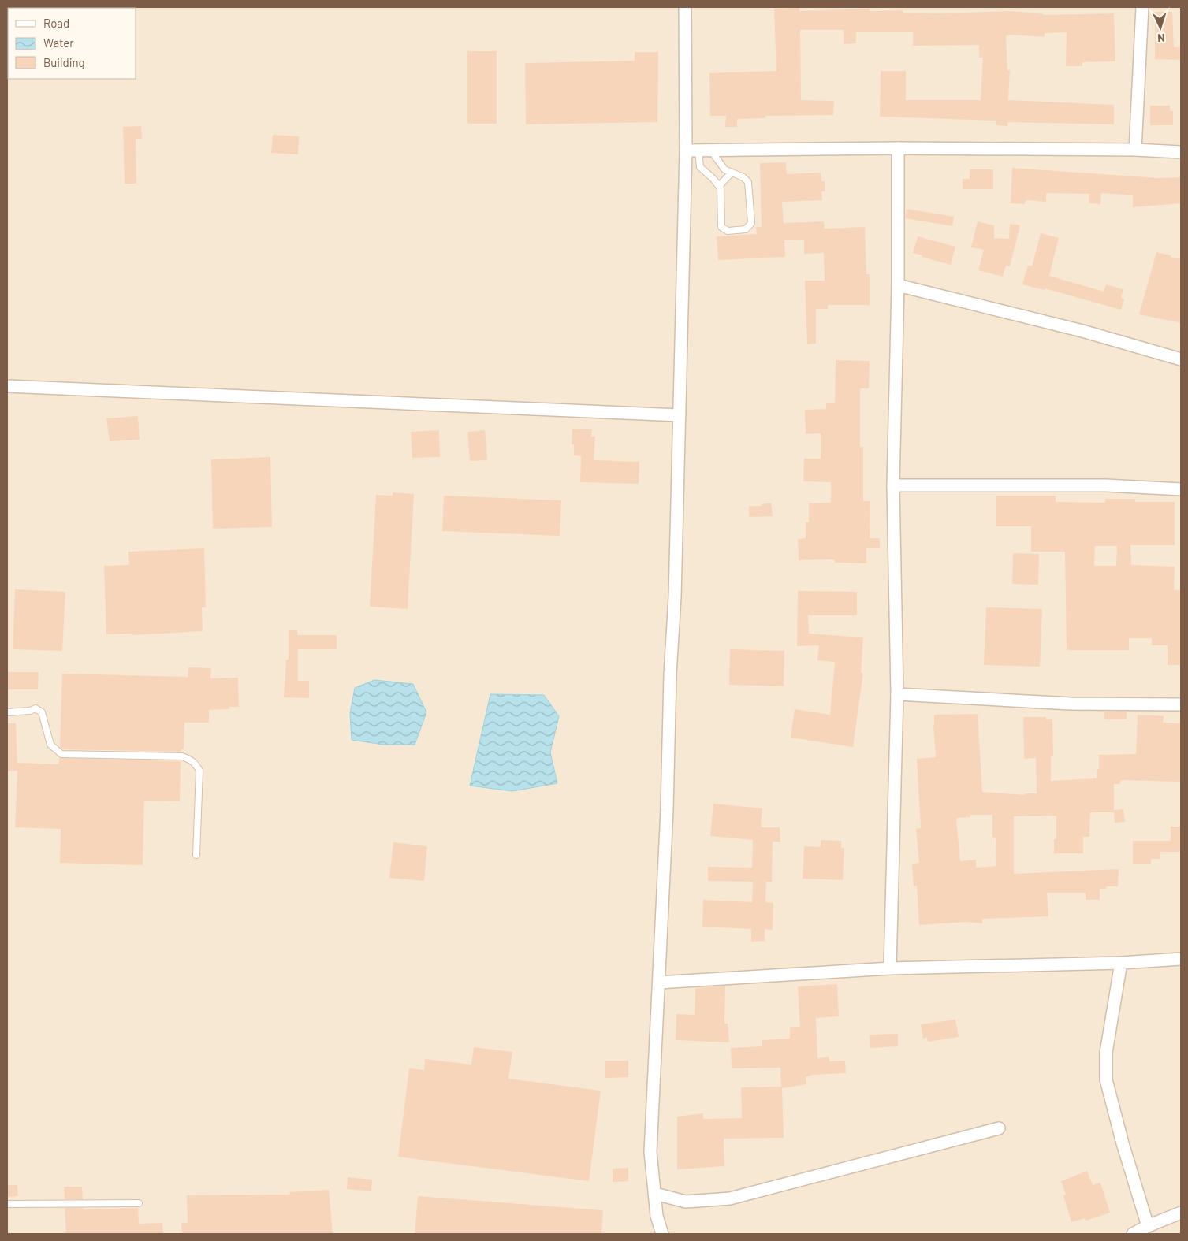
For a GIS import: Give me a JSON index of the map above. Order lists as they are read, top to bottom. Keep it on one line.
{"legend":["Road","Water","Building"],"north":"bottom"}
